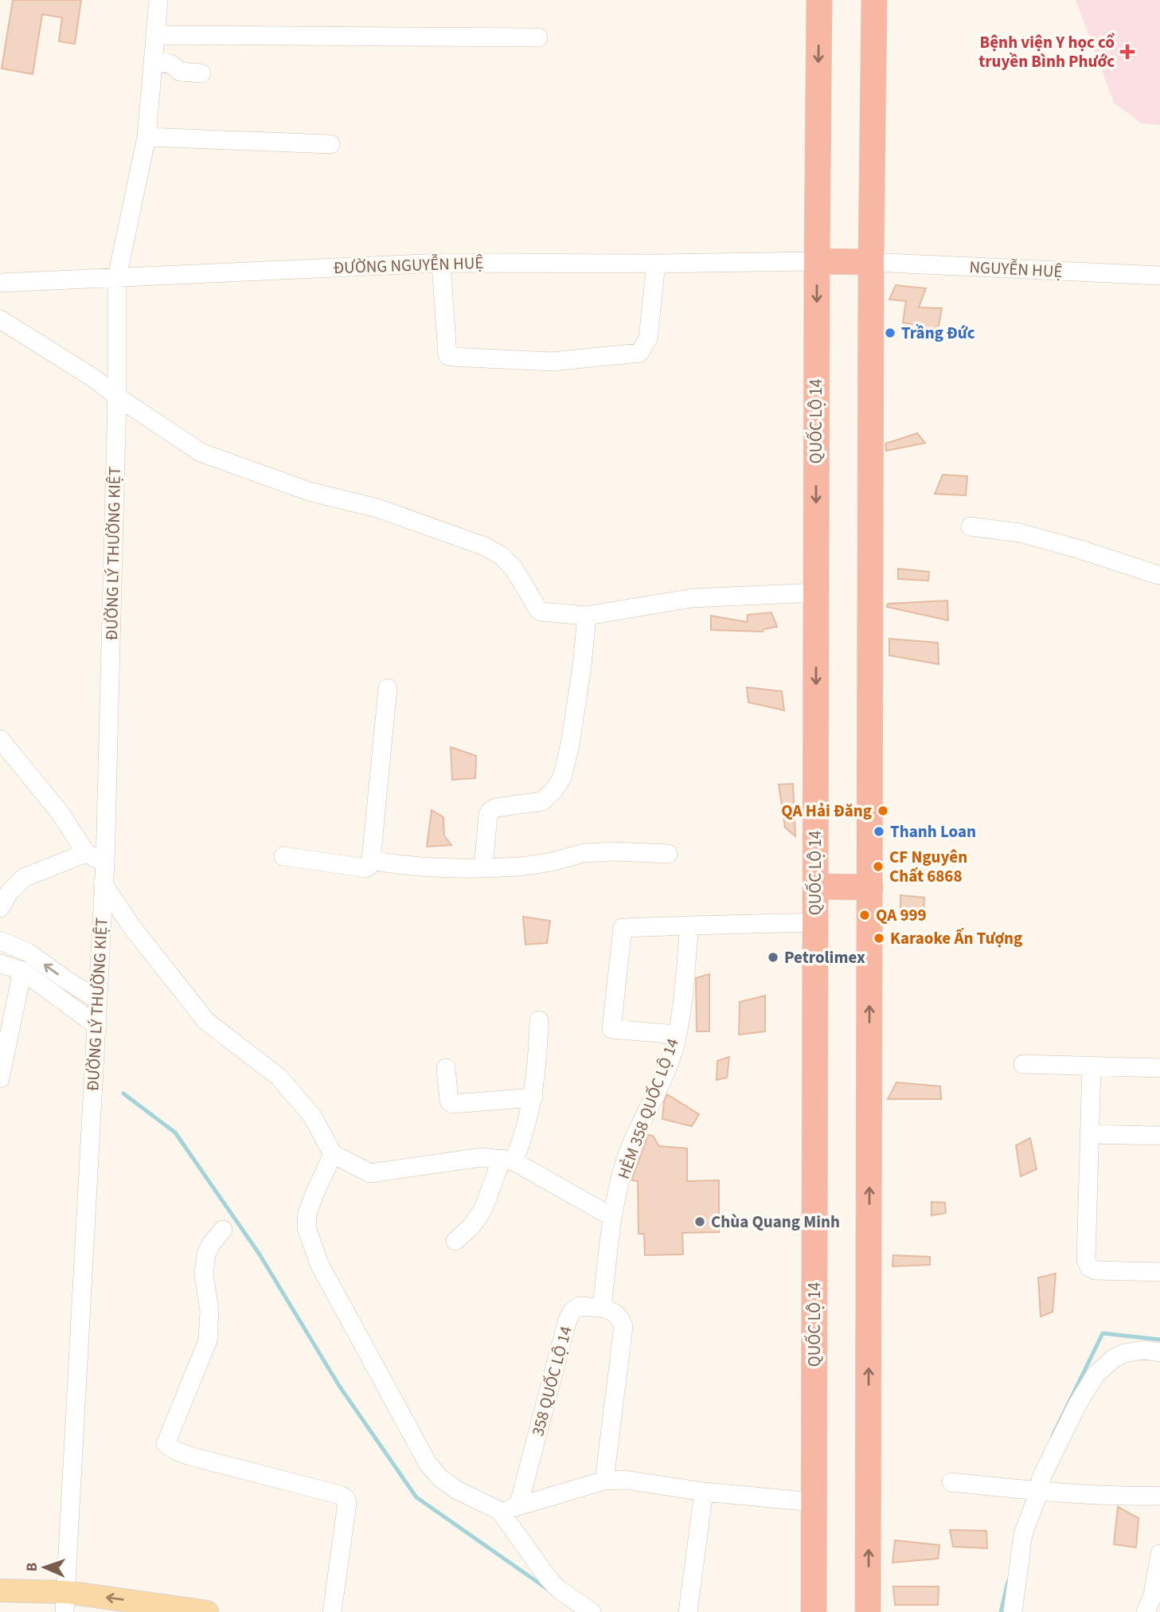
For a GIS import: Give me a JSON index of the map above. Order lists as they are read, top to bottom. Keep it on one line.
{"streets":{"highway":["QUỐC LỘ 14"],"street":["ĐƯỜNG NGUYỄN HUỆ","NGUYỄN HUỆ","ĐƯỜNG LÝ THƯỜNG KIỆT","HẺM 358 QUỐC LỘ 14","358 QUỐC LỘ 14"]},"crossings":[["ĐƯỜNG NGUYỄN HUỆ","QUỐC LỘ 14"],["ĐƯỜNG NGUYỄN HUỆ","ĐƯỜNG LÝ THƯỜNG KIỆT"]],"places":{"health":["Bệnh viện Y học cổ truyền Bình Phước"],"other":["Trầng Đức","QA Hải Đăng","Thanh Loan","CF Nguyên Chất 6868","QA 999","Karaoke Ấn Tượng","Petrolimex","Chùa Quang Minh"]},"north":"left"}
